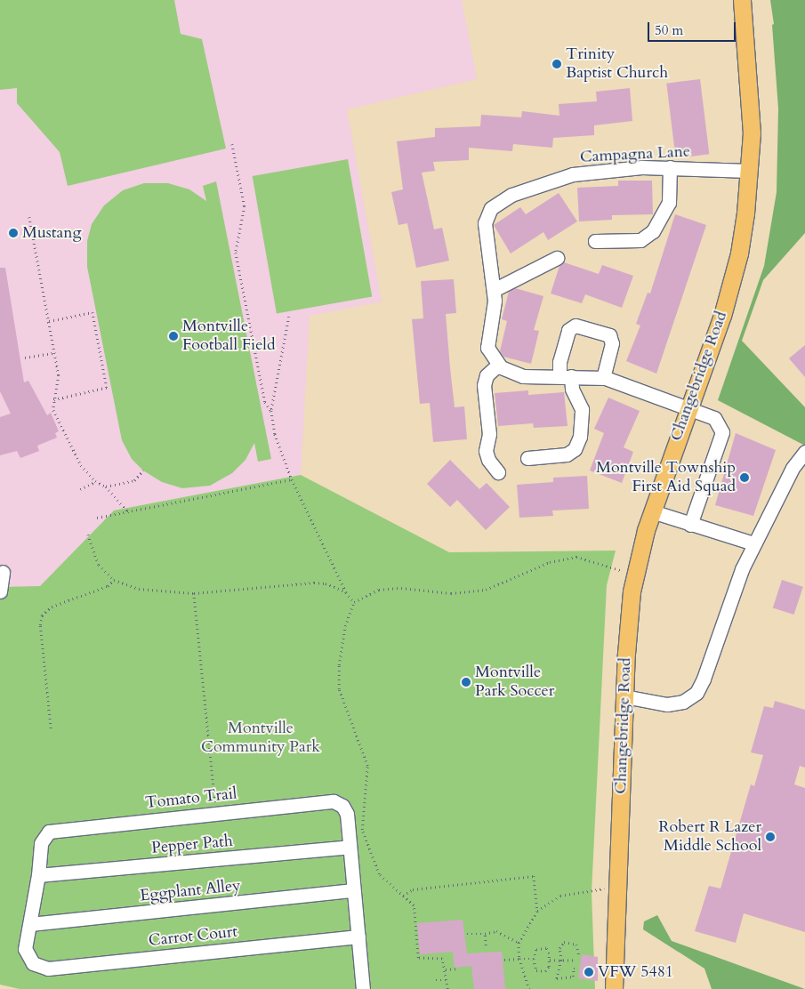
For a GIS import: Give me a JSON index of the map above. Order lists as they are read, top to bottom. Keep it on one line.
{"streets":{"main road":["Changebridge Road"],"street":["Campagna Lane","Tomato Trail","Pepper Path","Eggplant Alley","Carrot Court"]},"crossings":[["Campagna Lane","Changebridge Road"],["Tomato Trail","Pepper Path"],["Eggplant Alley","Carrot Court"]],"parks":["Montville Community Park"],"places":["Trinity Baptist Church","Mustang","Montville Football Field","Montville Township First Aid Squad","Montville Park Soccer","Robert R Lazer Middle School","VFW 5481"],"scale_bar":"50 m"}
